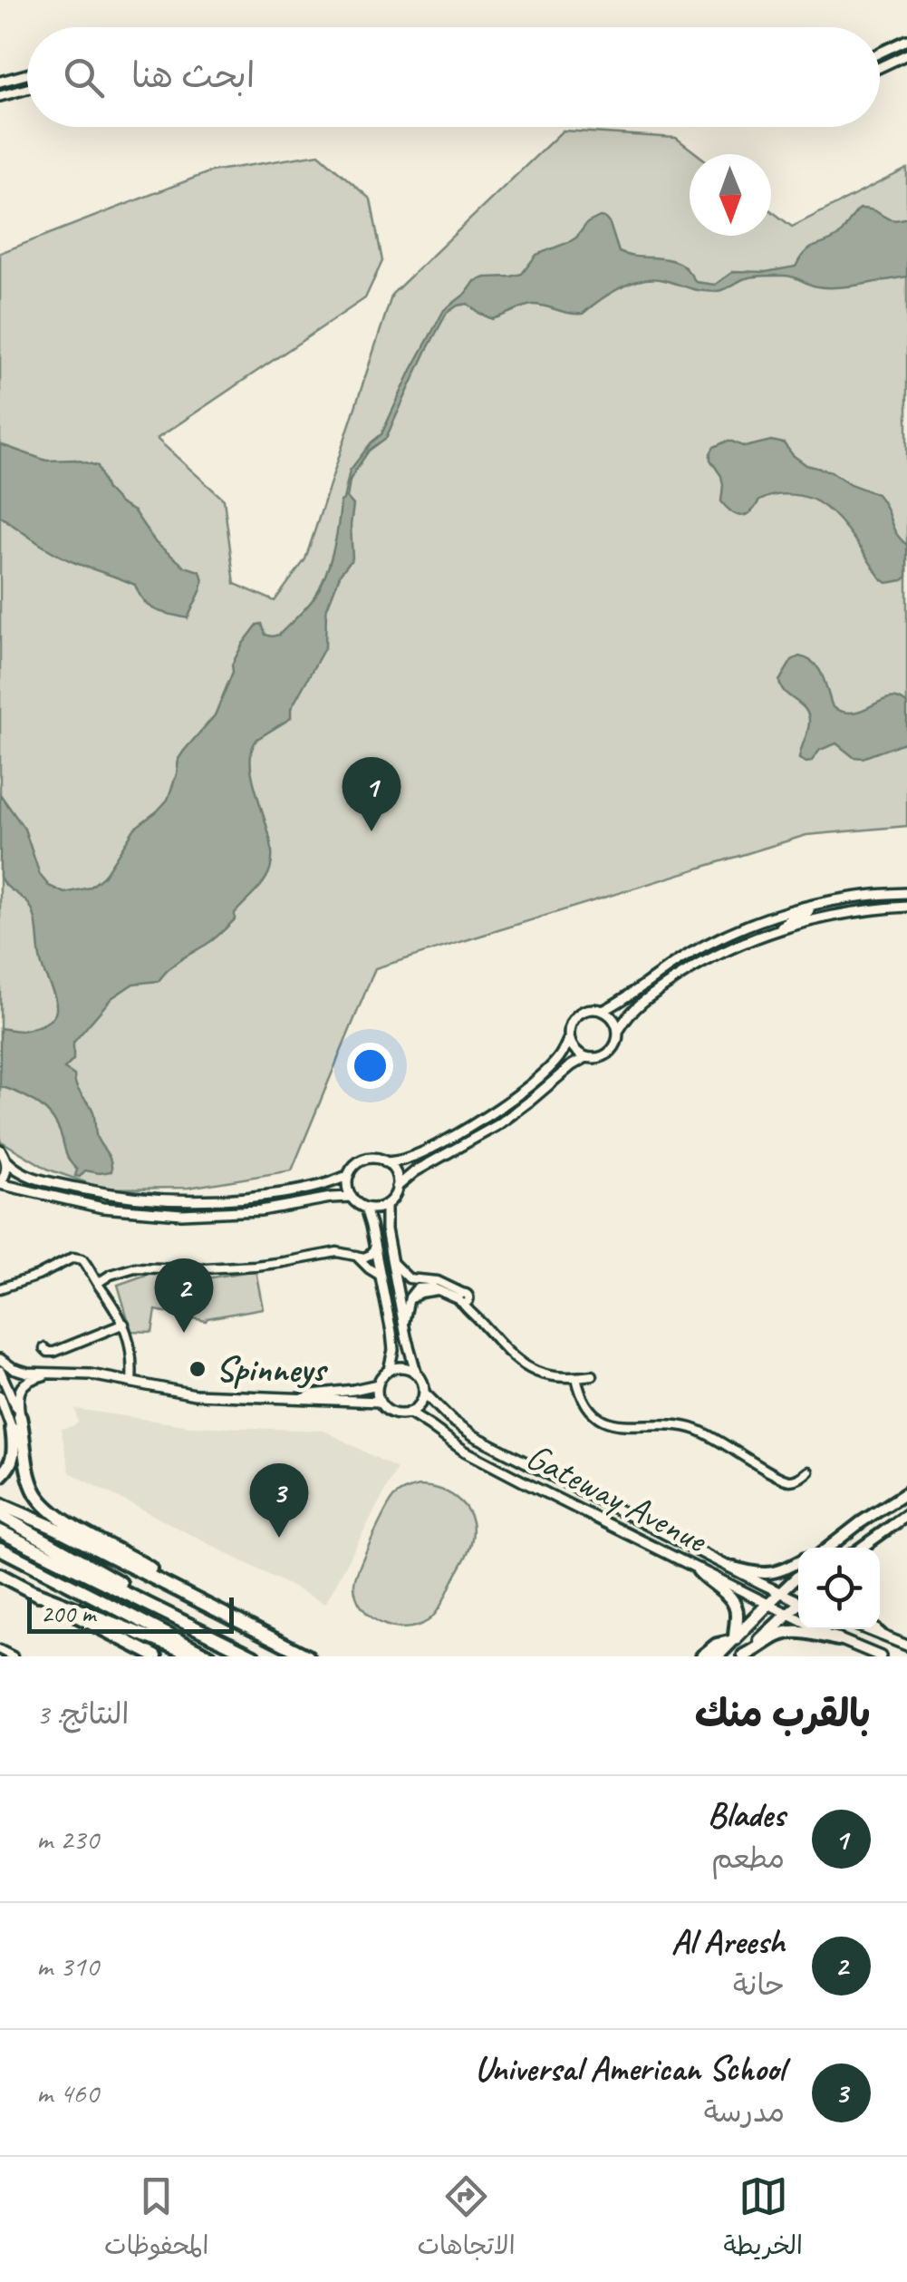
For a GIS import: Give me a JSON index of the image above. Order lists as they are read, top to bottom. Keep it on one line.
{"streets":{"street":["Gateway Avenue"]},"places":["Spinneys"],"scale_bar":"200 m","north":"bottom","page":{"search":"ابحث هنا","pins":["1","2","3"],"scale":"200 m","heading":["بالقرب منك","النتائج: 3"],"list":[{"mark":"1","name":"Blades","note":"مطعم","value":"230 m"},{"mark":"2","name":"Al Areesh","note":"حانة","value":"310 m"},{"mark":"3","name":"Universal American School","note":"مدرسة","value":"460 m"}],"nav":["الخريطة","الاتجاهات","المحفوظات"]}}
